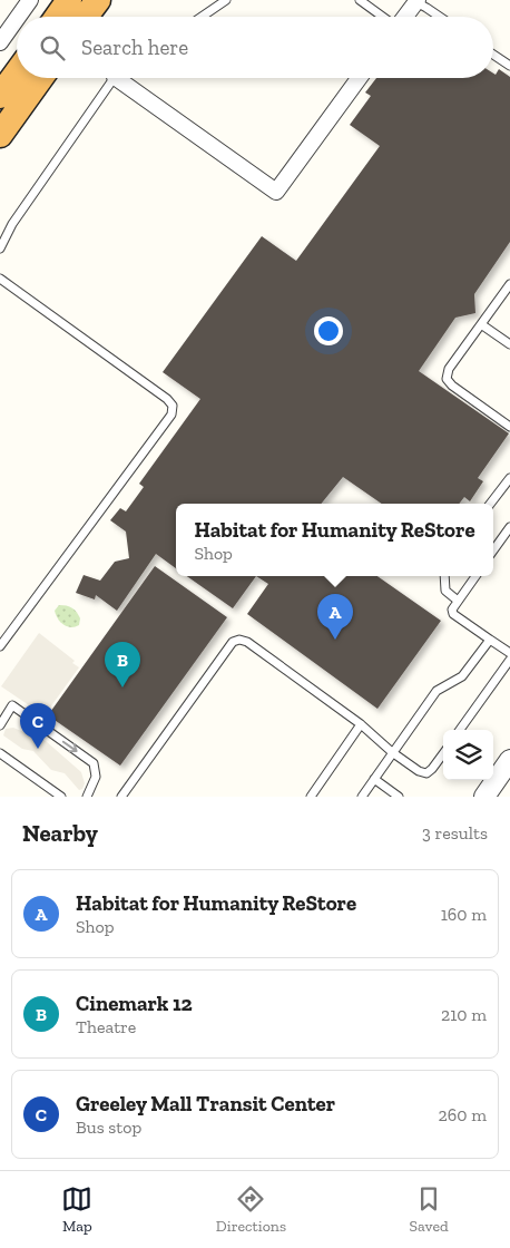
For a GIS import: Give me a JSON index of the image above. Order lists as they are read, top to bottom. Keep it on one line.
{"page":{"search":"Search here","popup":["Habitat for Humanity ReStore","Shop"],"pins":["A","B","C"],"heading":["Nearby","3 results"],"list":[{"mark":"A","name":"Habitat for Humanity ReStore","note":"Shop","value":"160 m"},{"mark":"B","name":"Cinemark 12","note":"Theatre","value":"210 m"},{"mark":"C","name":"Greeley Mall Transit Center","note":"Bus stop","value":"260 m"}],"nav":["Map","Directions","Saved"]}}
